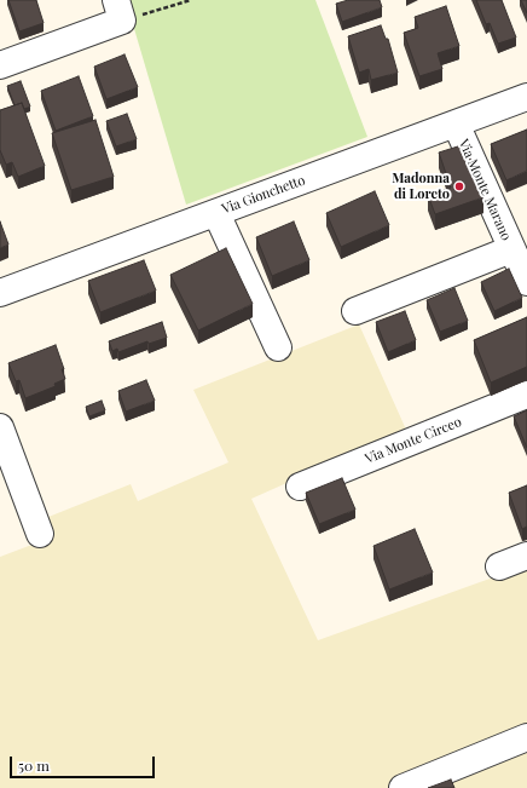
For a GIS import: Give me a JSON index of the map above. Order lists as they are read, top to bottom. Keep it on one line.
{"streets":{"street":["Via Monte Marano","Via Gionchetto","Via Monte Circeo"]},"crossings":[["Via Monte Marano","Via Gionchetto"]],"places":["Madonna di Loreto"],"scale_bar":"50 m"}
